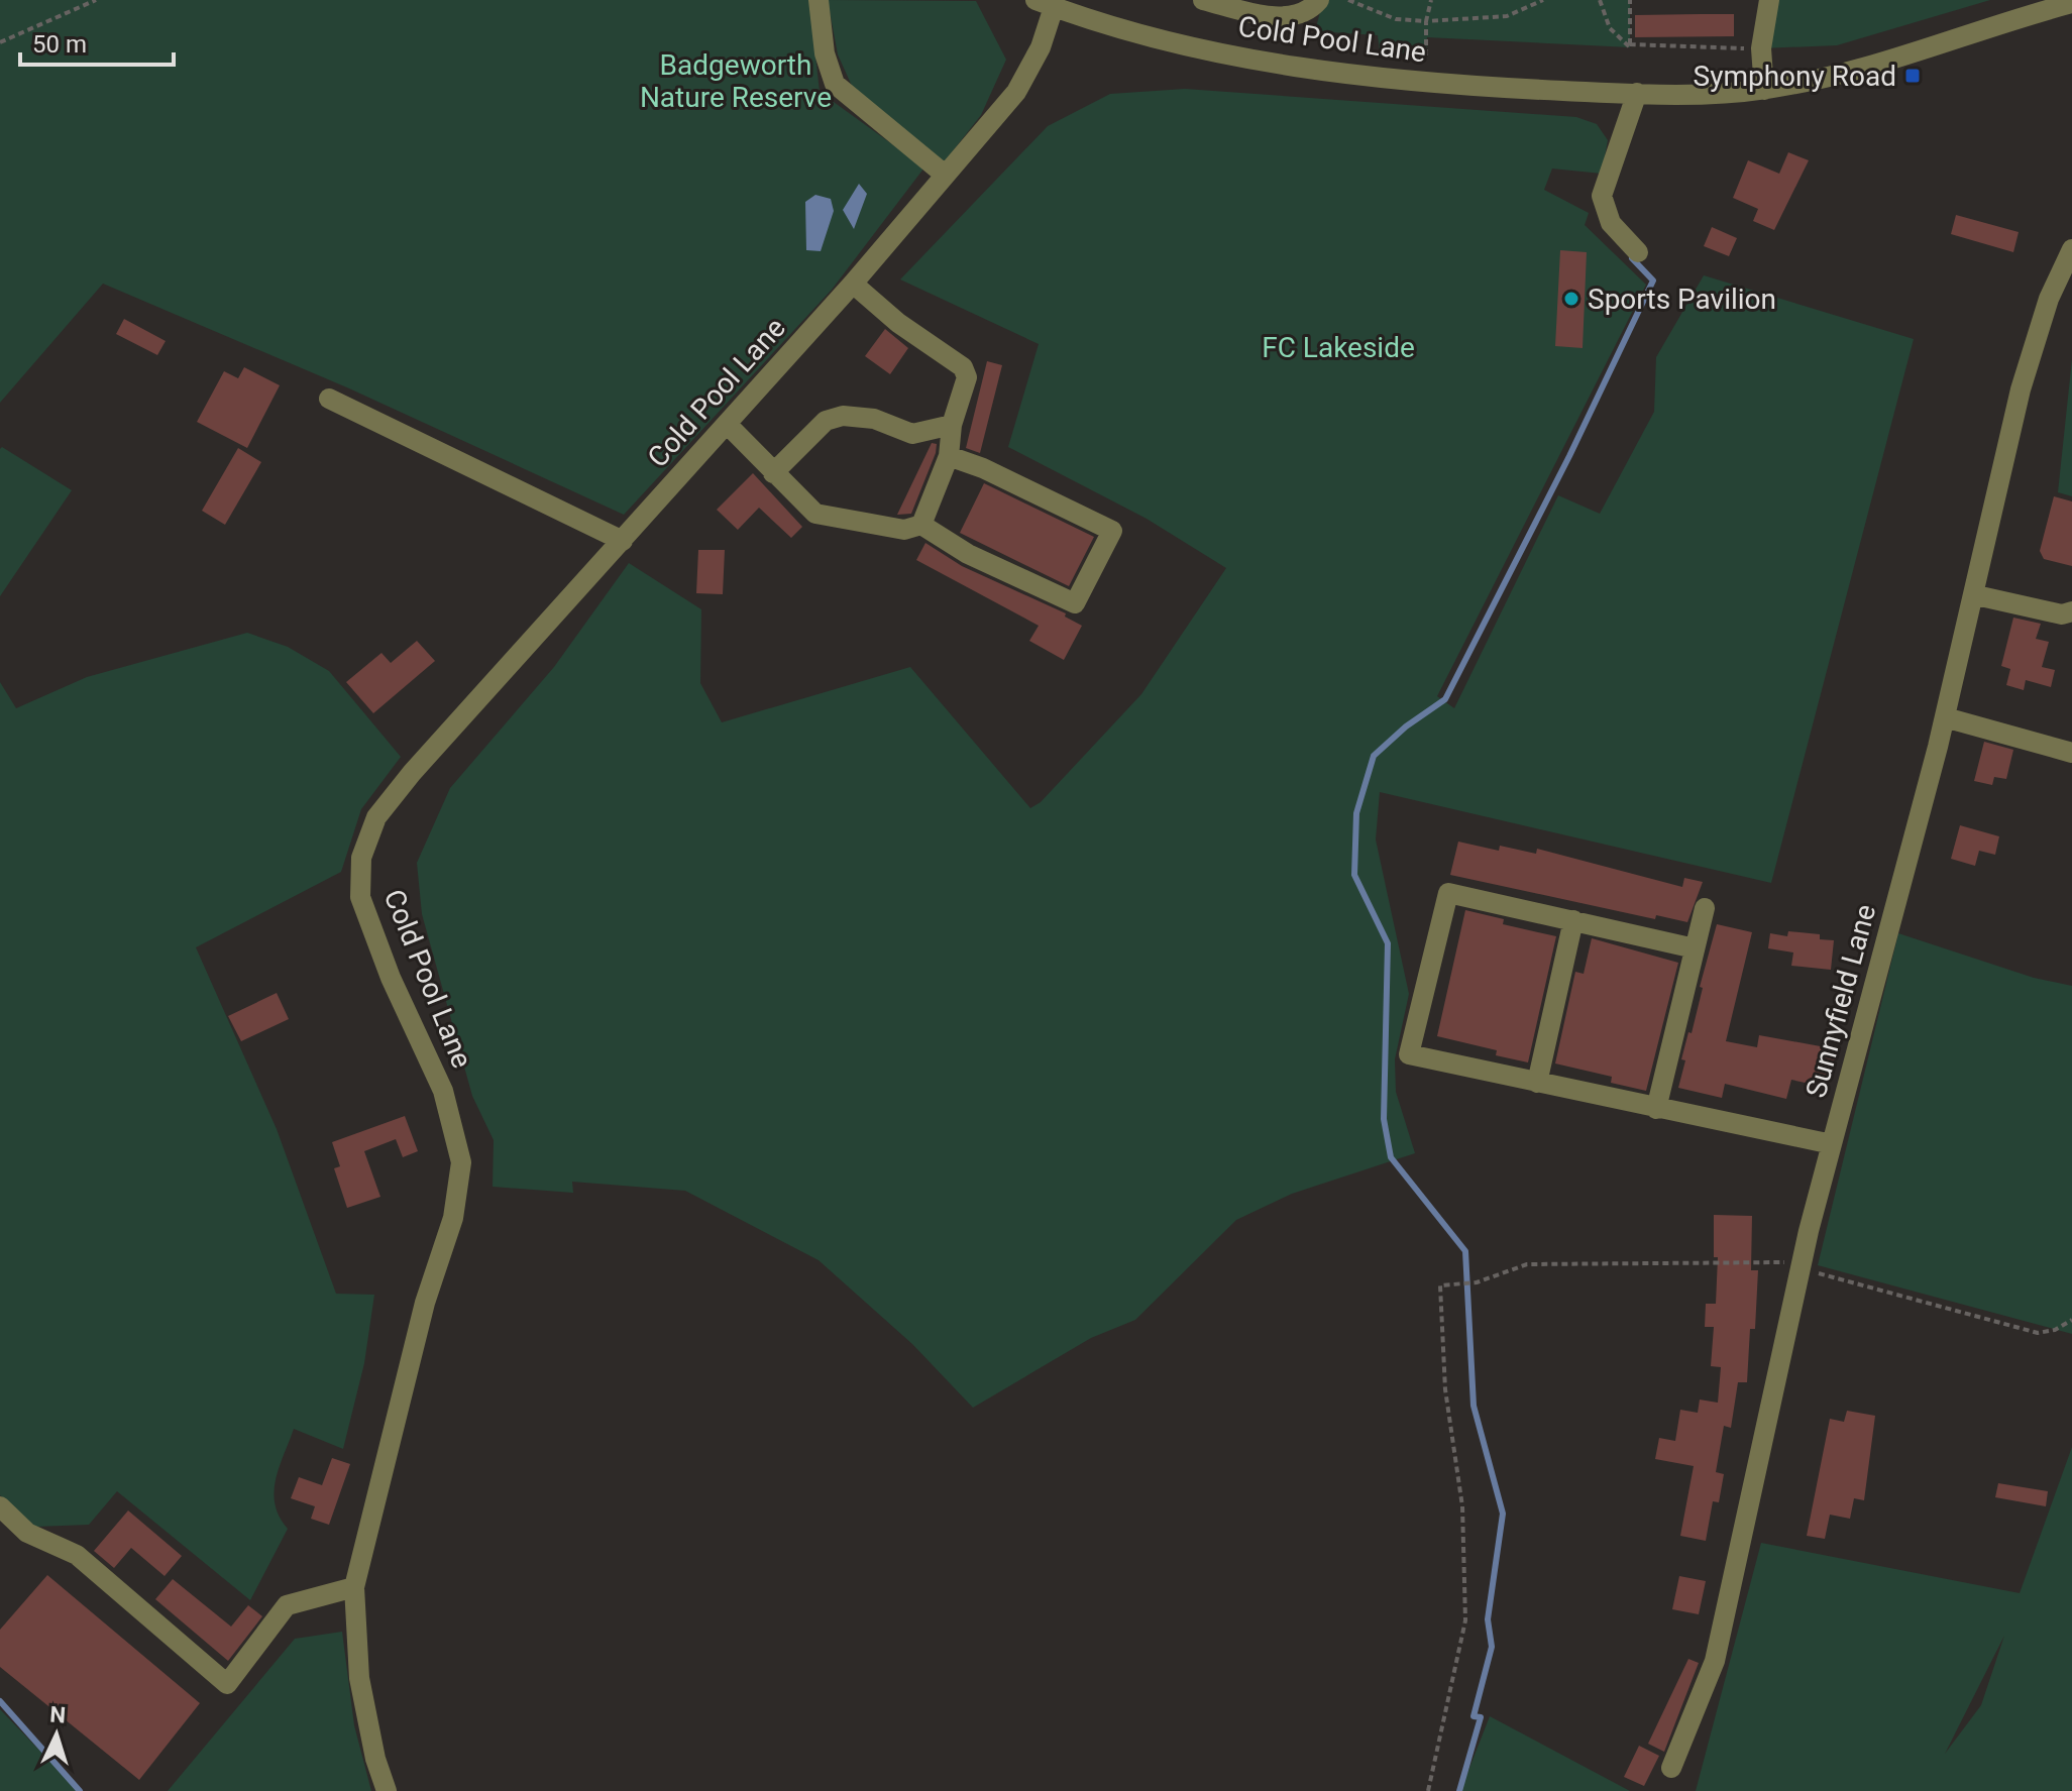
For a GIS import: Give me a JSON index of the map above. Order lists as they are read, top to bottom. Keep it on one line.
{"streets":{"street":["Cold Pool Lane","Sunnyfield Lane"]},"parks":["Badgeworth Nature Reserve","FC Lakeside"],"places":{"transit":["Symphony Road"],"other":["Sports Pavilion"]},"scale_bar":"50 m","north":"top"}
